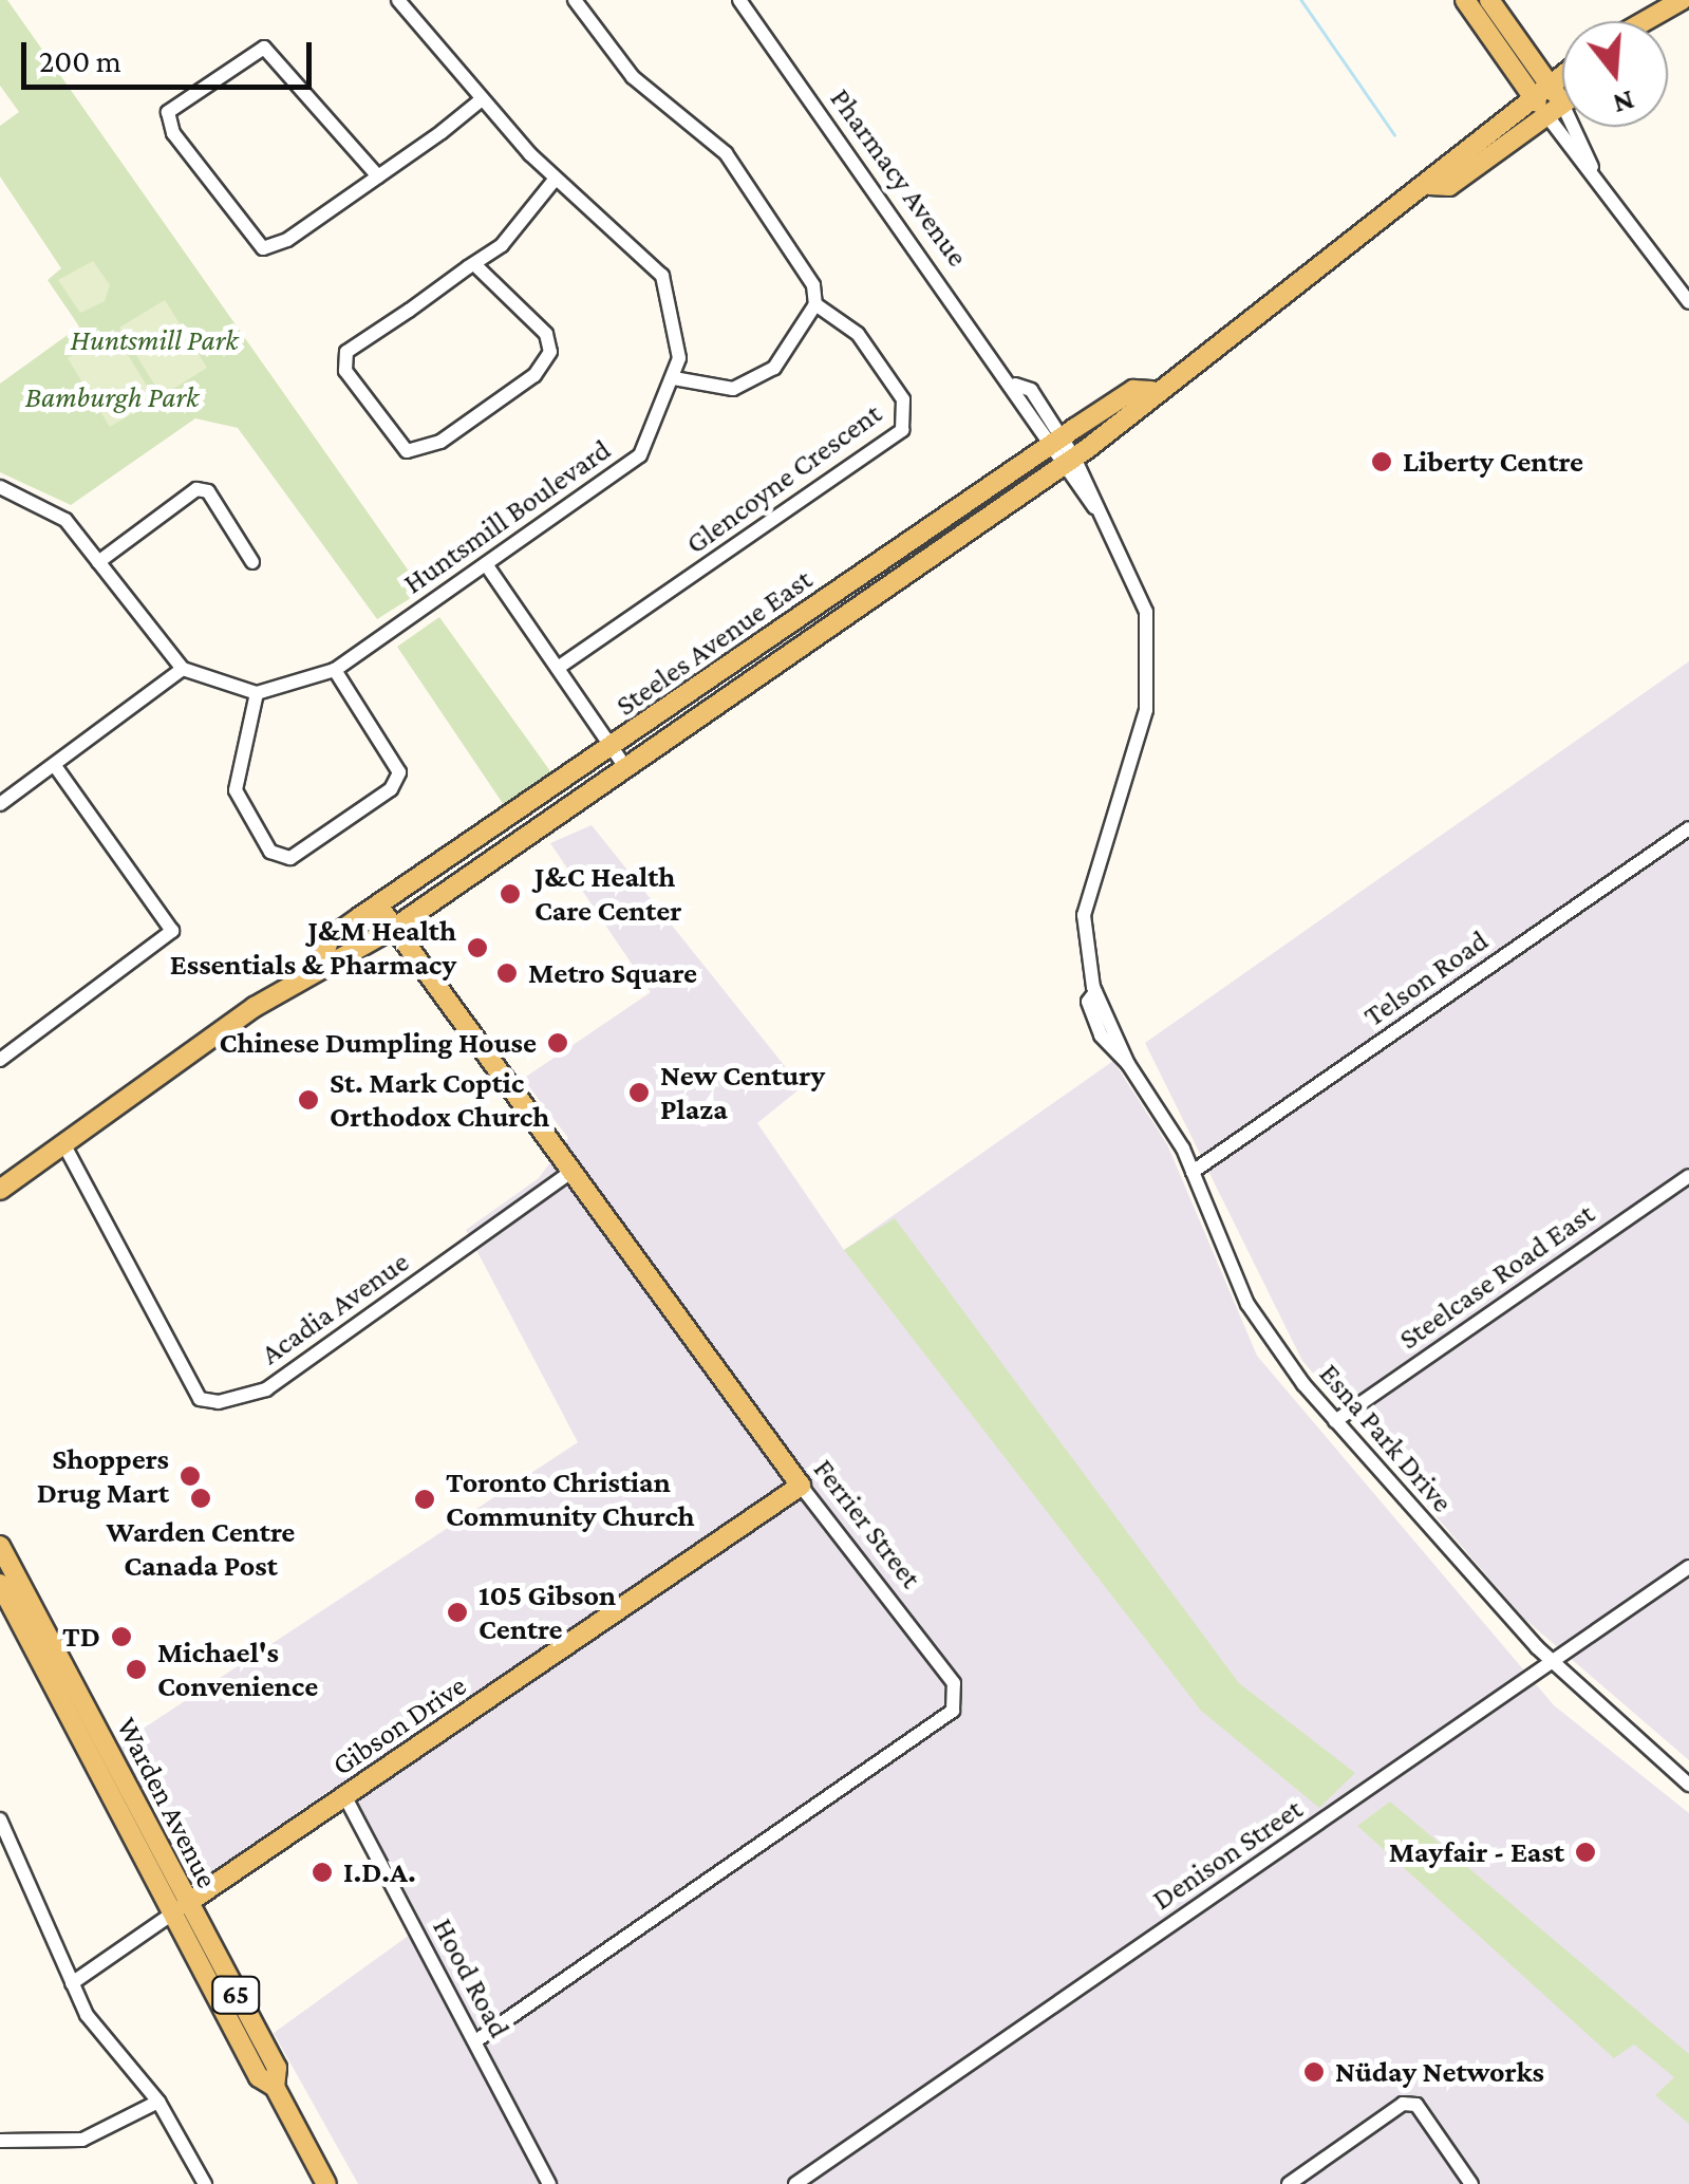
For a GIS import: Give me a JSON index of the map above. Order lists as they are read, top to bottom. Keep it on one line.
{"streets":{"main road":["Steeles Avenue East","Ferrier Street","Gibson Drive","Warden Avenue","65"],"street":["Pharmacy Avenue","Glencoyne Crescent","Huntsmill Boulevard","Telson Road","Steelcase Road East","Acadia Avenue","Esna Park Drive","Denison Street","Hood Road"]},"crossings":[["Pharmacy Avenue","Steeles Avenue East"],["Pharmacy Avenue","Esna Park Drive"],["Steeles Avenue East","Acadia Avenue"],["Steeles Avenue East","Esna Park Drive"],["Steeles Avenue East","Ferrier Street"],["Telson Road","Esna Park Drive"],["Steelcase Road East","Esna Park Drive"],["Acadia Avenue","Ferrier Street"],["Esna Park Drive","Denison Street"],["Ferrier Street","Gibson Drive"],["Ferrier Street","Hood Road"],["Gibson Drive","Warden Avenue"],["Gibson Drive","Hood Road"]],"parks":["Huntsmill Park","Bamburgh Park"],"places":["Liberty Centre","J&C Health Care Center","J&M Health Essentials & Pharmacy","Metro Square","Chinese Dumpling House","New Century Plaza","St. Mark Coptic Orthodox Church","Shoppers Drug Mart","Warden Centre Canada Post","Toronto Christian Community Church","105 Gibson Centre","TD","Michael's Convenience","Mayfair - East","I.D.A.","Nüday Networks"],"scale_bar":"200 m","north":"bottom"}
